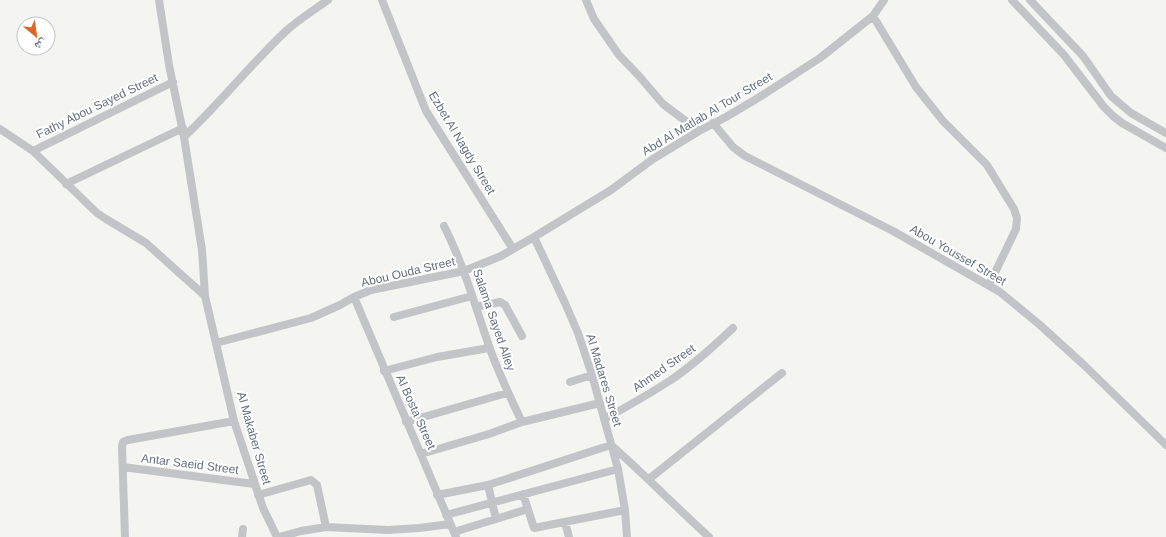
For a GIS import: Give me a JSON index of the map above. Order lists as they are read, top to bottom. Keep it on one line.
{"streets":{"street":["Fathy Abou Sayed Street","Abd Al Matlab Al Tour Street","Ezbet Al Nagdy Street","Abou Youssef Street","Abou Ouda Street","Salama Sayed Alley","Ahmed Street","Al Madares Street","Al Bosta Street","Al Makaber Street","Antar Saeid Street"]},"crossings":[["Fathy Abou Sayed Street","Al Makaber Street"],["Abd Al Matlab Al Tour Street","Abou Youssef Street"],["Abd Al Matlab Al Tour Street","Abou Ouda Street"],["Abd Al Matlab Al Tour Street","Al Madares Street"],["Ezbet Al Nagdy Street","Abou Ouda Street"],["Abou Ouda Street","Salama Sayed Alley"],["Abou Ouda Street","Al Madares Street"],["Abou Ouda Street","Al Bosta Street"],["Abou Ouda Street","Al Makaber Street"],["Ahmed Street","Al Madares Street"],["Al Makaber Street","Antar Saeid Street"]],"north":"bottom right"}
